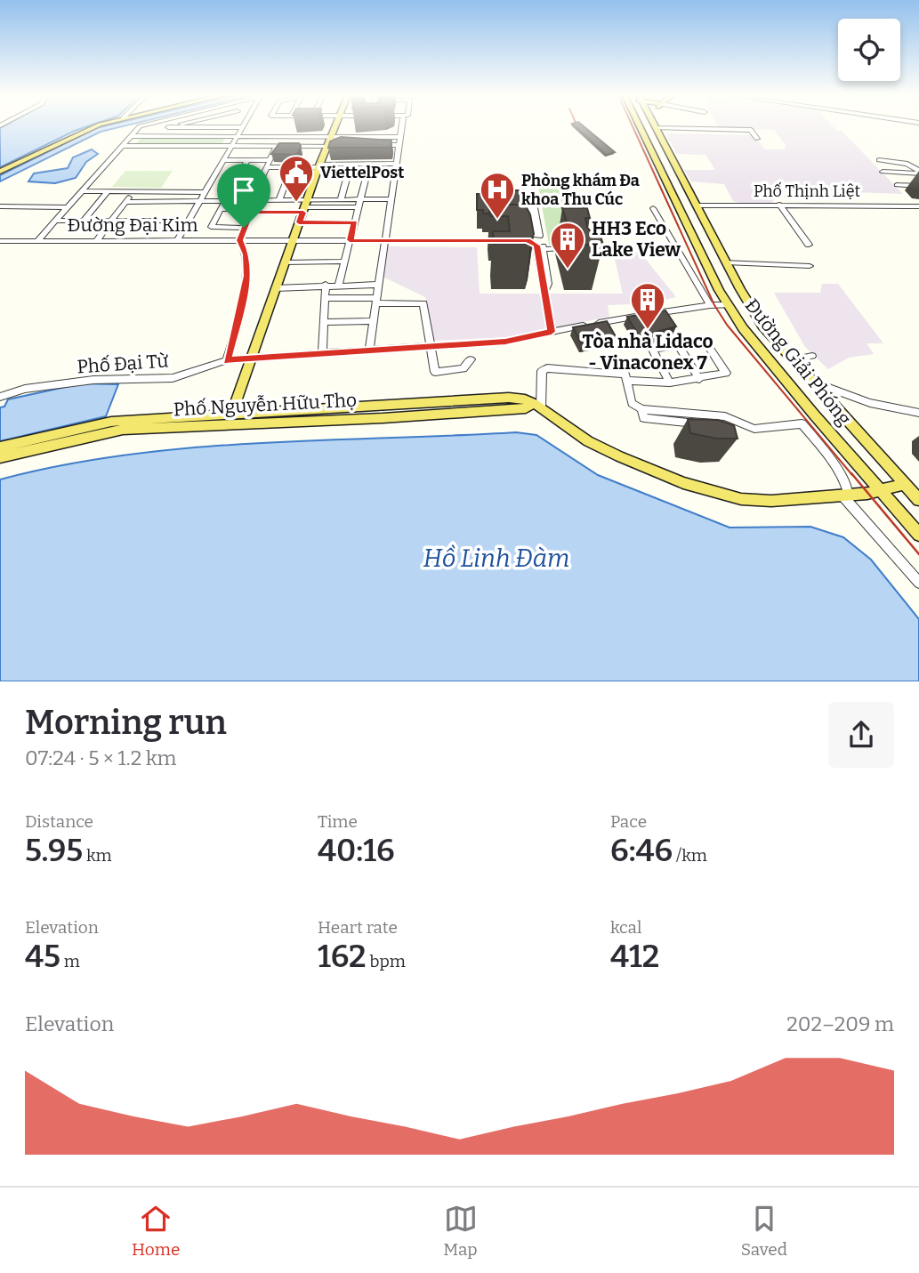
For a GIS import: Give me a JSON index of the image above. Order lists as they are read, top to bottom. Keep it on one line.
{"streets":{"main road":["Đường Giải Phóng","Phố Nguyễn Hữu Thọ"],"street":["Phố Thịnh Liệt","Đường Đại Kim","Phố Đại Từ"]},"crossings":[["Phố Thịnh Liệt","Đường Giải Phóng"],["Đường Giải Phóng","Phố Đại Từ"]],"water":["Hồ Linh Đàm"],"places":{"public building":["ViettelPost"],"hospital":["Phòng khám Đa khoa Thu Cúc"],"building":["HH3 Eco Lake View","Tòa nhà Lidaco - Vinaconex 7"]},"page":{"heading":["Morning run","07:24 · 5 × 1.2 km"],"stats":[["Distance","5.95 km"],["Time","40:16"],["Pace","6:46 /km"],["Elevation","45 m"],["Heart rate","162 bpm"],["kcal","412"]],"chart":["Elevation","202–209 m"],"tabs":["Home","Map","Saved"]}}
